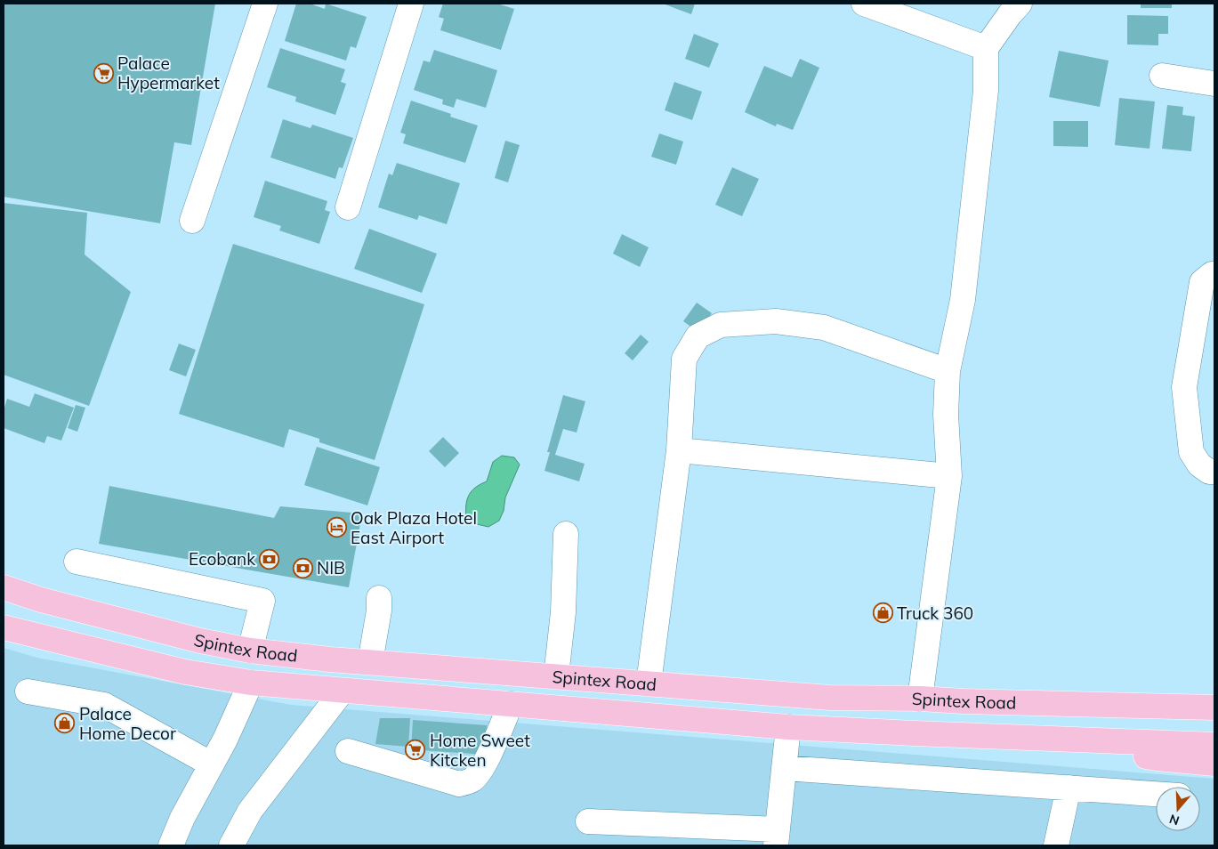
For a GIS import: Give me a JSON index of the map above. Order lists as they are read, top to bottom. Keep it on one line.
{"streets":{"main road":["Spintex Road"]},"places":{"supermarket":["Palace Hypermarket","Home Sweet Kitcken"],"hotel":["Oak Plaza Hotel East Airport"],"bank":["Ecobank","NIB"],"shop":["Truck 360","Palace Home Decor"]},"north":"bottom"}
